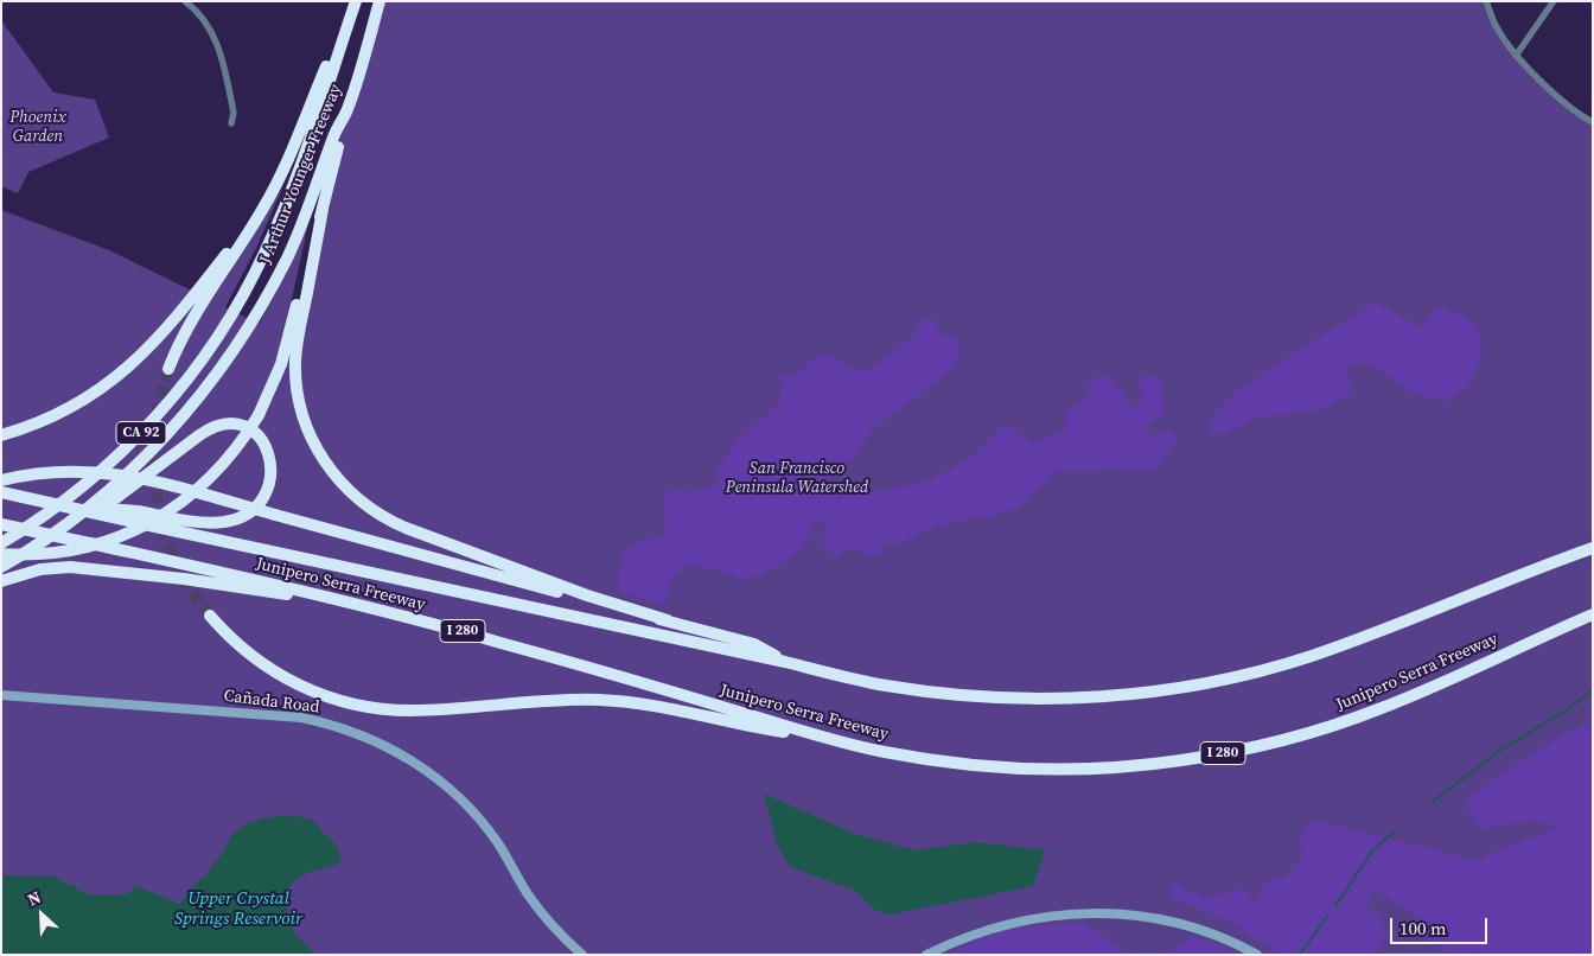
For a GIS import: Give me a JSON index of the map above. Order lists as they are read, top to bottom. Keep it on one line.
{"streets":{"highway":["J Arthur Younger Freeway","CA 92","Junipero Serra Freeway","I 280"],"main road":["Cañada Road"]},"water":["Upper Crystal Springs Reservoir"],"parks":["Phoenix Garden","San Francisco Peninsula Watershed"],"scale_bar":"100 m","north":"top left"}
